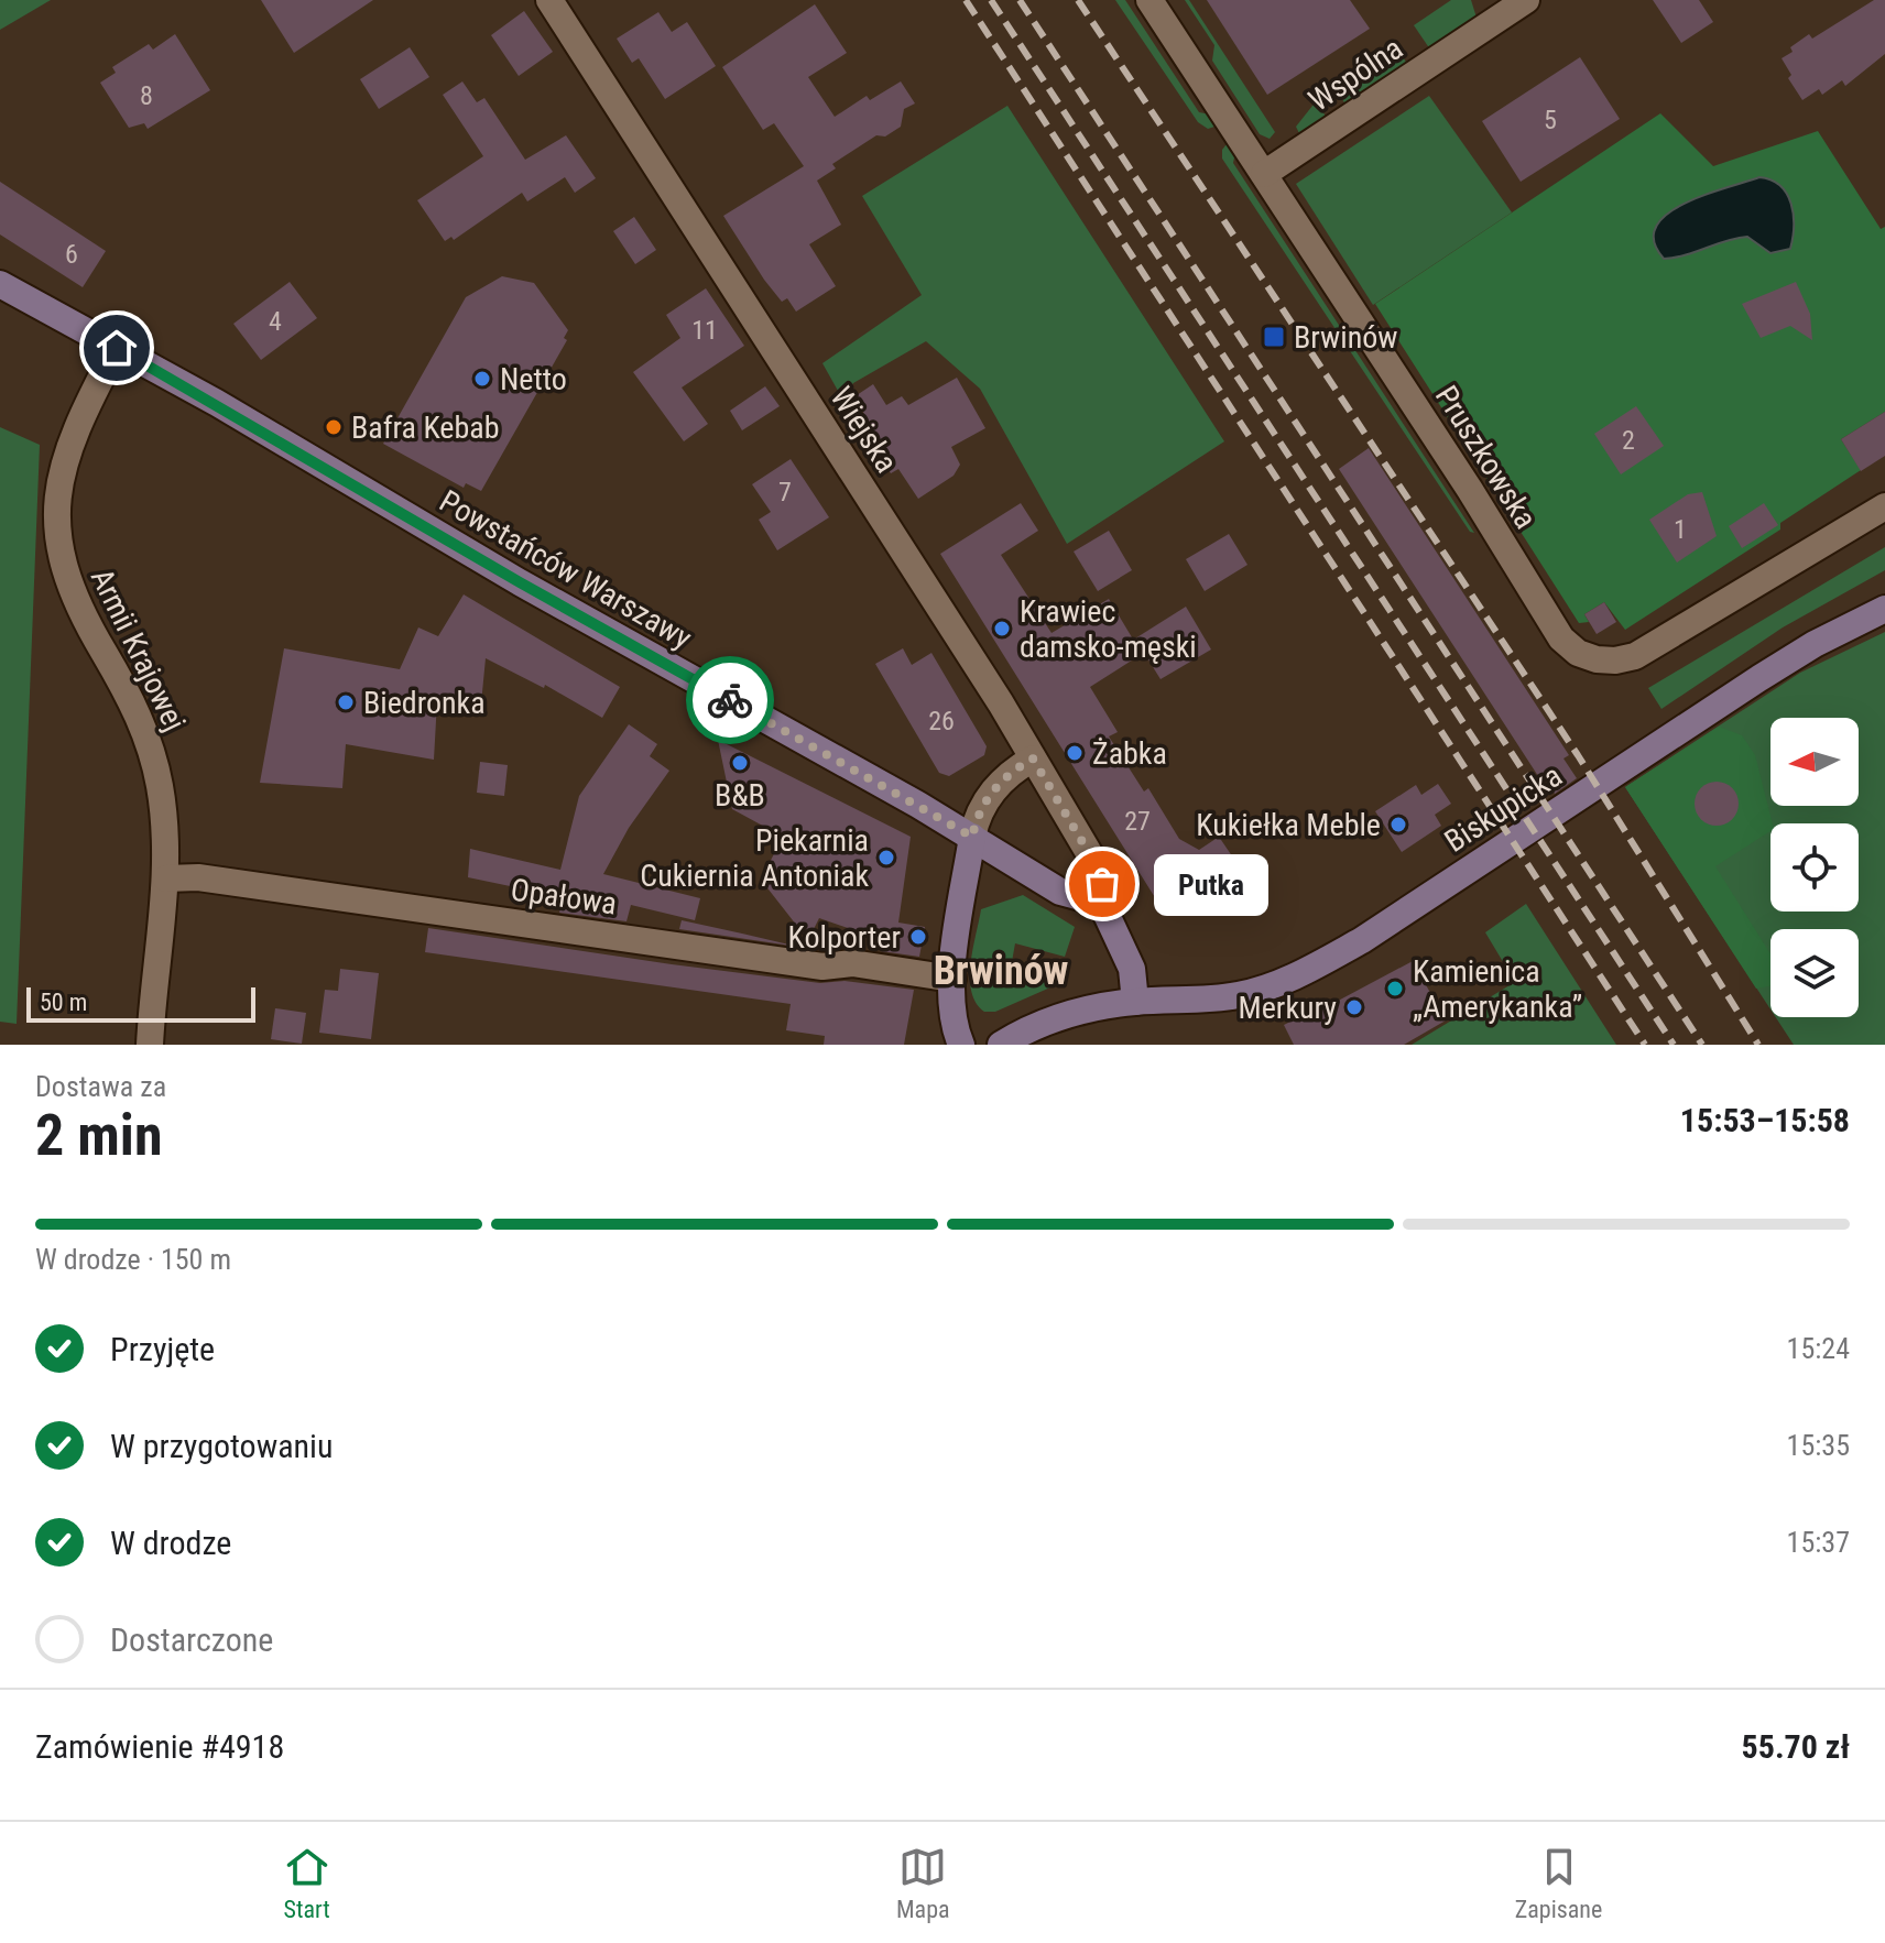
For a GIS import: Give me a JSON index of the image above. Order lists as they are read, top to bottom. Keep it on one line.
{"streets":{"street":["Wspólna","Wiejska","Pruszkowska","Powstańców Warszawy","Armii Krajowej","Biskupicka","Opałowa"]},"crossings":[["Wspólna","Pruszkowska"],["Wiejska","Powstańców Warszawy"],["Powstańców Warszawy","Armii Krajowej"],["Armii Krajowej","Opałowa"]],"districts":["Brwinów"],"places":{"transit":["Brwinów"],"other":["Netto","Bafra Kebab","Krawiec damsko-męski","Biedronka","Żabka","B&B","Kukiełka Meble","Piekarnia Cukiernia Antoniak","Putka","Kolporter","Kamienica „Amerykanka”","Merkury"]},"house_numbers":["8","5","6","4","11","2","7","1","26","27"],"scale_bar":"50 m","north":"left","page":{"bubble":"Putka","scale":"50 m","heading":["2 min","Dostawa za","15:53–15:58"],"panel":["Zamówienie #4918","55.70 zł"],"bar":"W drodze · 150 m","list":[["Przyjęte","15:24"],["W przygotowaniu","15:35"],["W drodze","15:37"],"Dostarczone"],"tabs":["Start","Mapa","Zapisane"]}}
